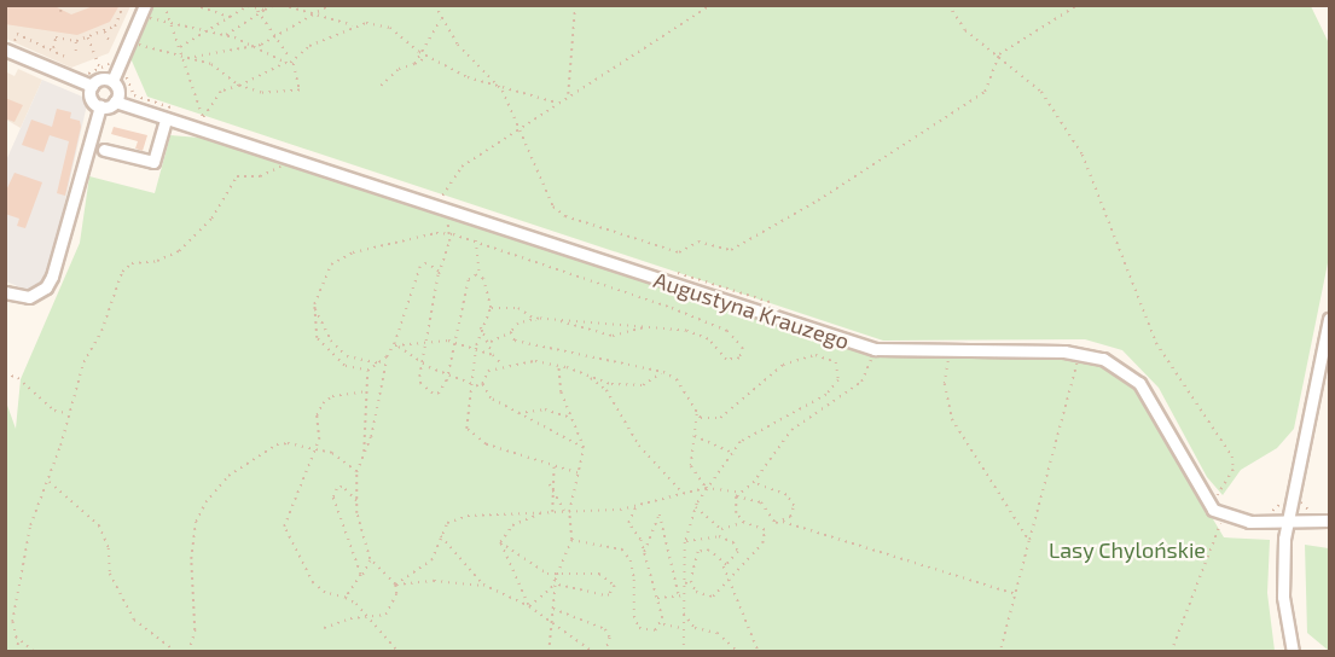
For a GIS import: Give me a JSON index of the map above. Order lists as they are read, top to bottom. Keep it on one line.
{"streets":{"street":["Augustyna Krauzego"]},"parks":["Lasy Chylońskie"]}
